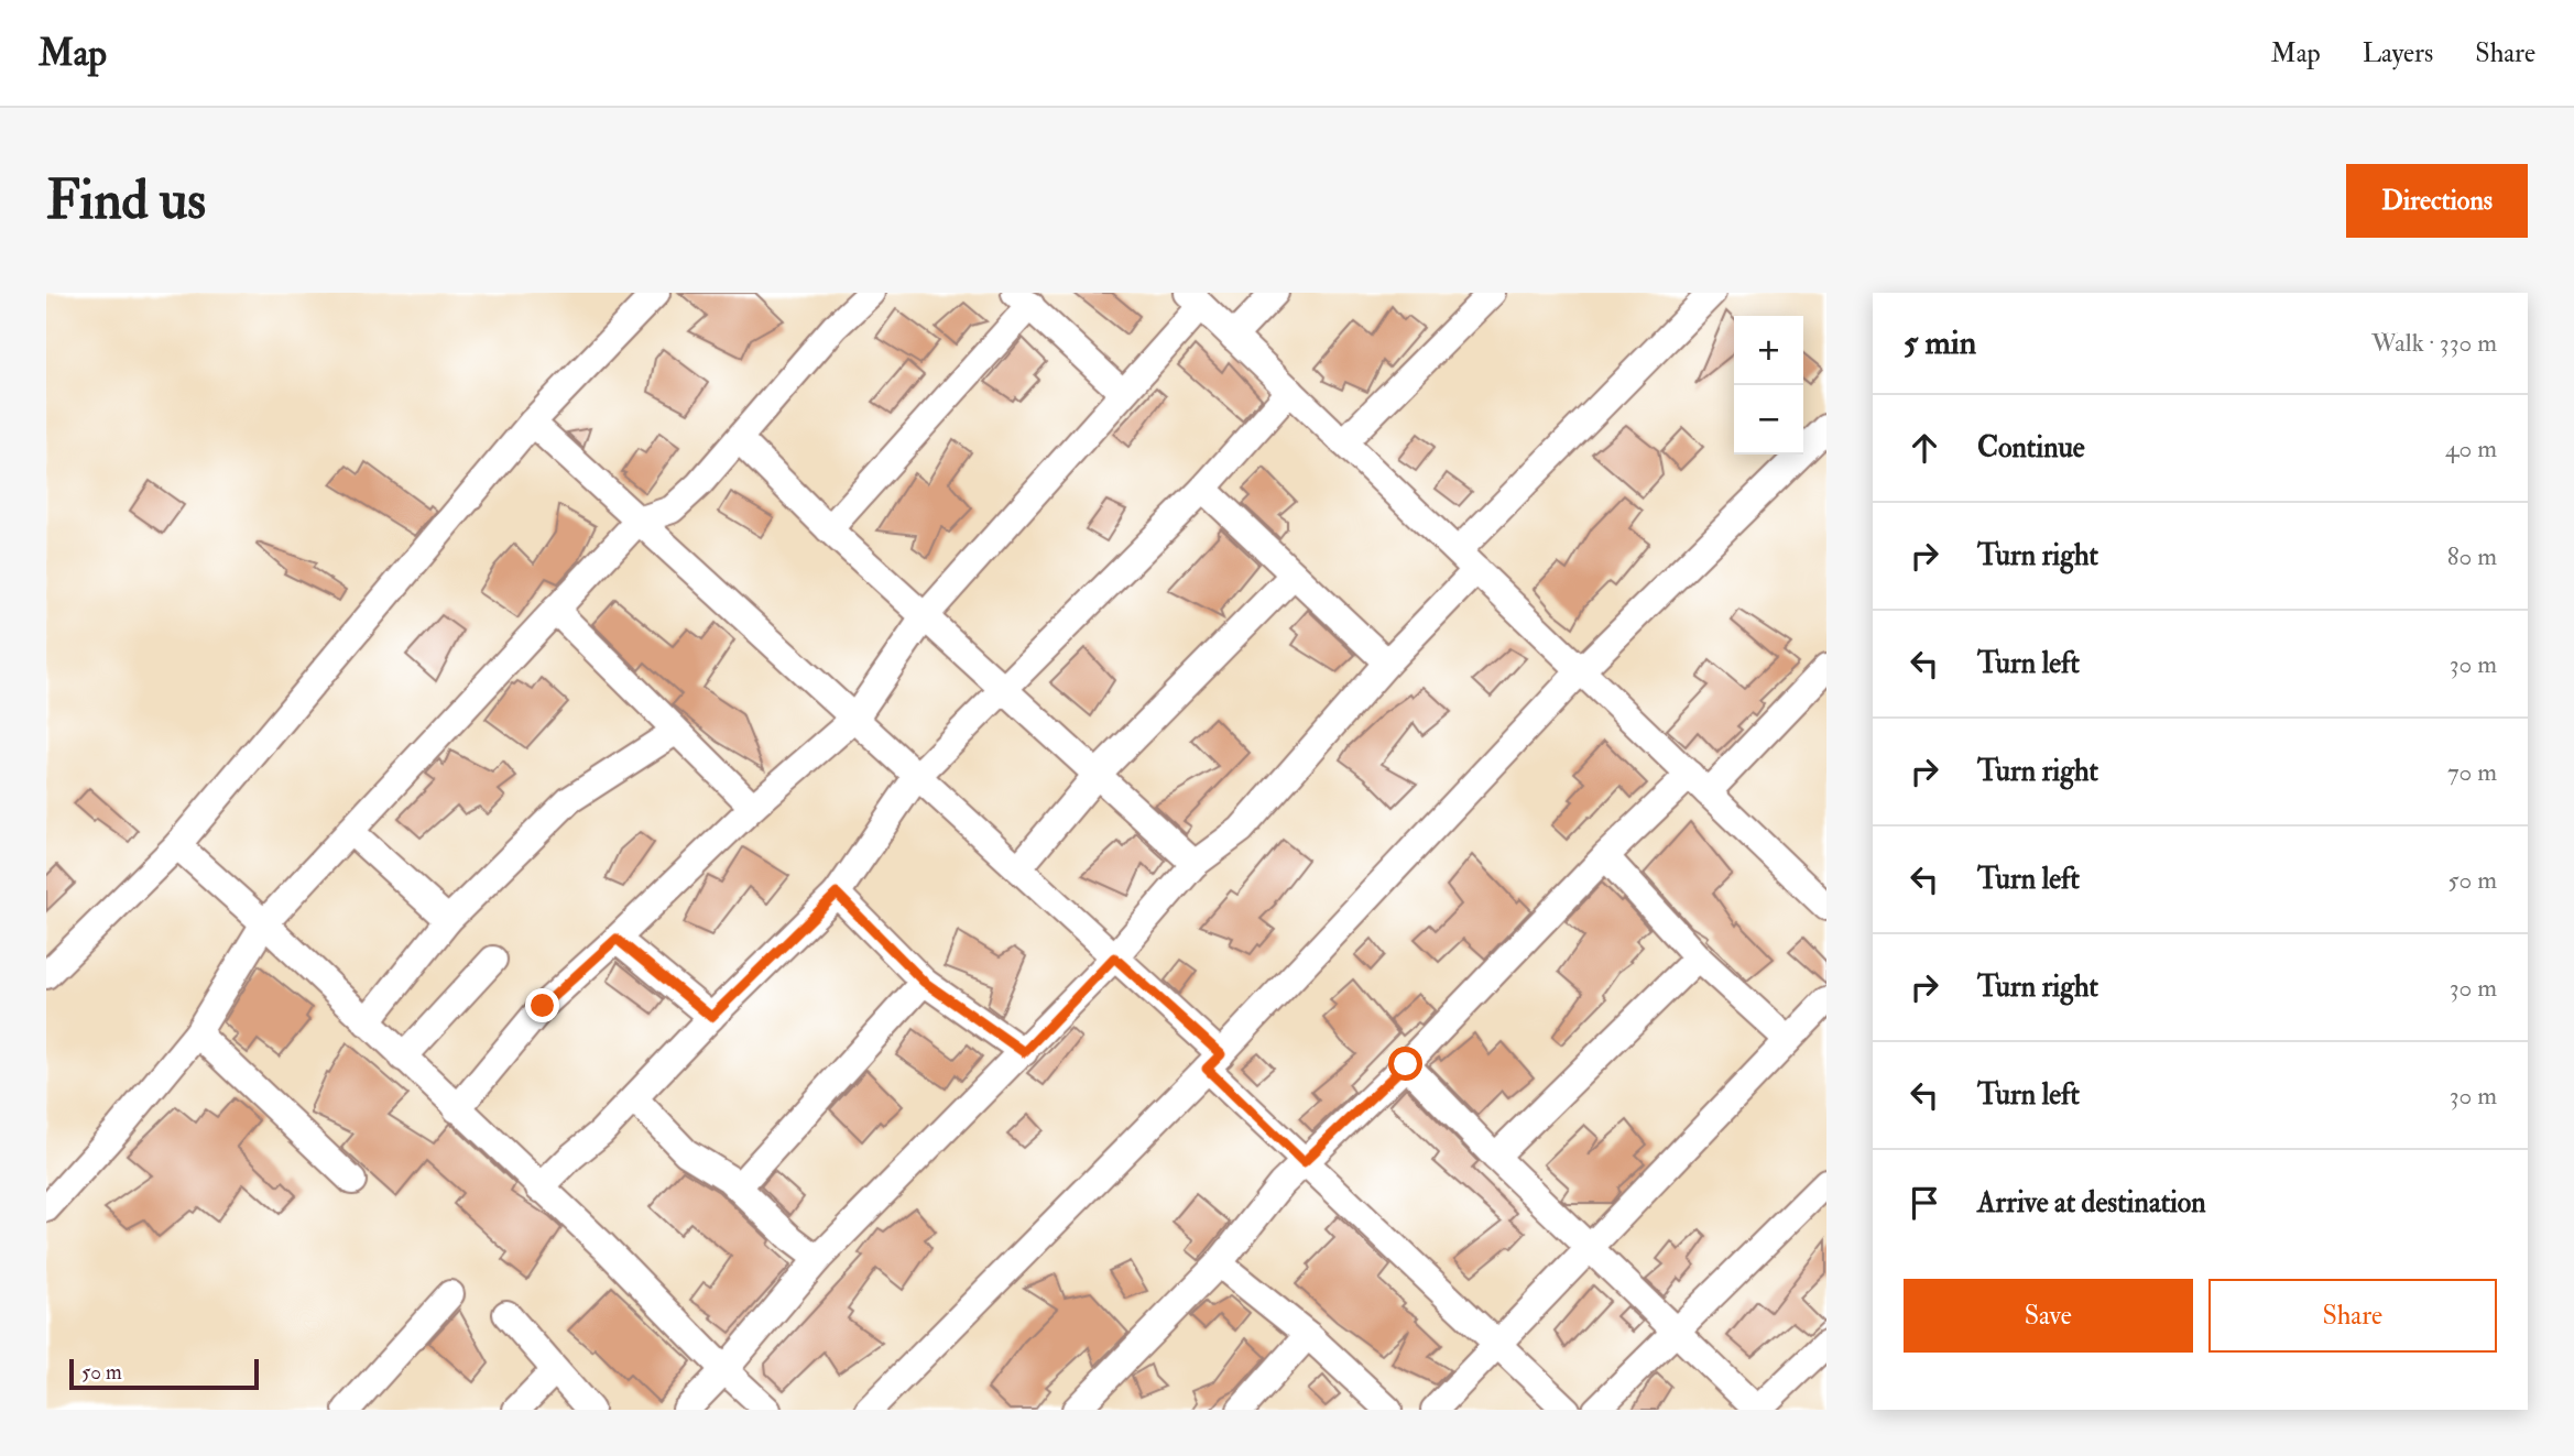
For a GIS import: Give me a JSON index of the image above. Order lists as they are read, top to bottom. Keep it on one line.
{"scale_bar":"50 m","page":{"header":"Map","nav":["Map","Layers","Share"],"buttons":["Directions",["Save","Share"]],"title":"Find us","heading":["5 min","Walk · 330 m"],"map_buttons":["+","−"],"list":[["Continue","40 m"],["Turn right","80 m"],["Turn left","30 m"],["Turn right","70 m"],["Turn left","50 m"],["Turn right","30 m"],["Turn left","30 m"],"Arrive at destination"],"scale":"50 m"}}
